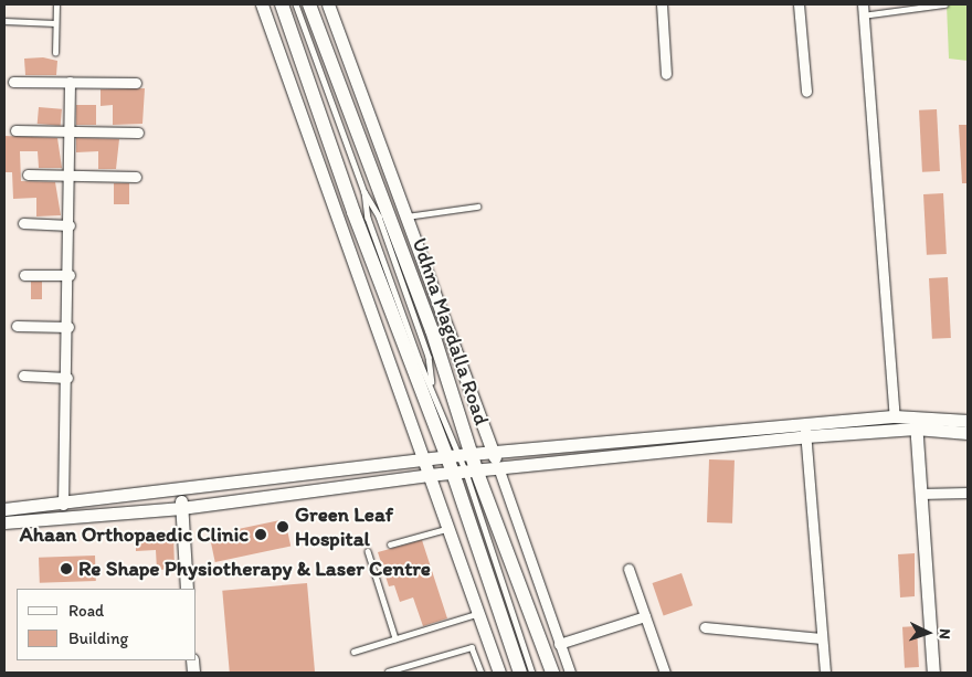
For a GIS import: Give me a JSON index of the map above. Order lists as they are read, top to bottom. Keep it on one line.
{"streets":{"main road":["Udhna Magdalla Road"]},"places":["Green Leaf Hospital","Ahaan Orthopaedic Clinic","Re Shape Physiotherapy & Laser Centre"],"legend":["Road","Building"],"north":"right"}
